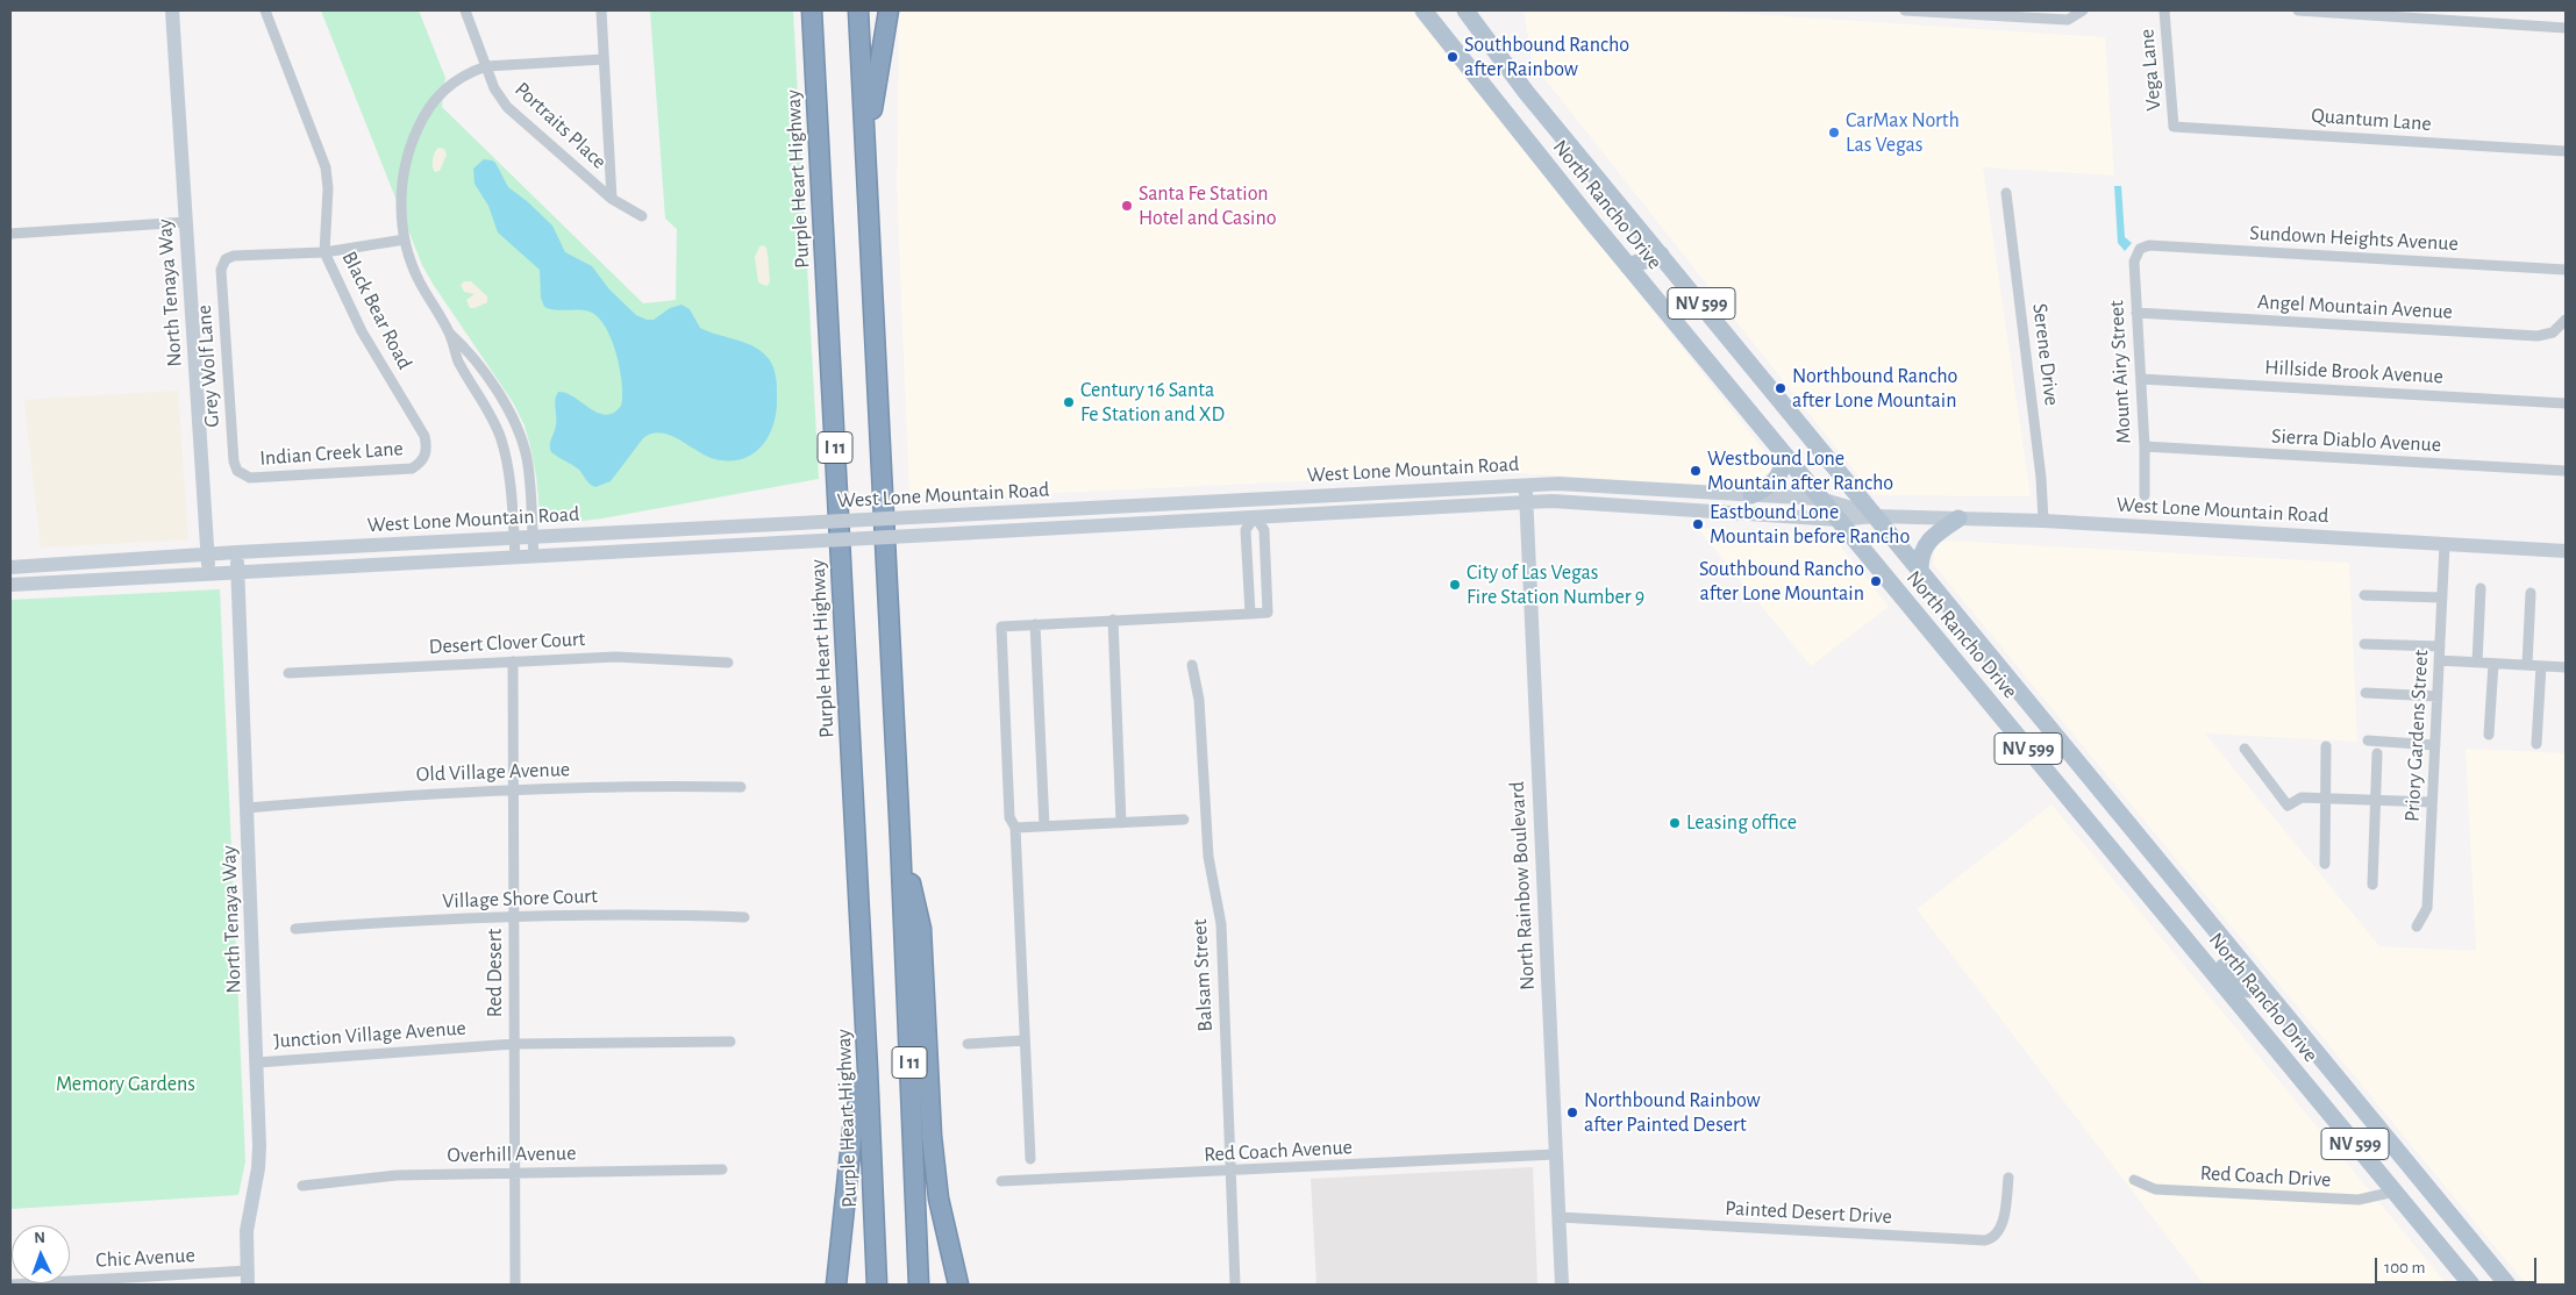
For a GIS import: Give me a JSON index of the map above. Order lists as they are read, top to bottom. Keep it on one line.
{"streets":{"highway":["Purple Heart Highway","I 11"],"main road":["North Rancho Drive","North Tenaya Way","NV 599","West Lone Mountain Road","North Rainbow Boulevard"],"street":["Vega Lane","Quantum Lane","Portraits Place","Sundown Heights Avenue","Angel Mountain Avenue","Black Bear Road","Serene Drive","Grey Wolf Lane","Mount Airy Street","Hillside Brook Avenue","Sierra Diablo Avenue","Indian Creek Lane","Desert Clover Court","Priory Gardens Street","Old Village Avenue","Village Shore Court","Red Desert","Balsam Street","Junction Village Avenue","Red Coach Avenue","Overhill Avenue","Red Coach Drive","Painted Desert Drive","Chic Avenue"]},"crossings":[["Vega Lane","Quantum Lane"],["North Rancho Drive","West Lone Mountain Road"],["North Rancho Drive","Red Coach Drive"],["Sundown Heights Avenue","Mount Airy Street"],["North Tenaya Way","West Lone Mountain Road"],["North Tenaya Way","Old Village Avenue"],["North Tenaya Way","Junction Village Avenue"],["North Tenaya Way","Chic Avenue"],["Angel Mountain Avenue","Mount Airy Street"],["Black Bear Road","Grey Wolf Lane"],["Black Bear Road","Indian Creek Lane"],["Serene Drive","West Lone Mountain Road"],["Grey Wolf Lane","Indian Creek Lane"],["Mount Airy Street","Hillside Brook Avenue"],["Mount Airy Street","Sierra Diablo Avenue"],["West Lone Mountain Road","Priory Gardens Street"],["West Lone Mountain Road","North Rainbow Boulevard"],["Desert Clover Court","Red Desert"],["Old Village Avenue","Red Desert"],["North Rainbow Boulevard","Red Coach Avenue"],["North Rainbow Boulevard","Painted Desert Drive"],["Village Shore Court","Red Desert"],["Red Desert","Junction Village Avenue"],["Red Desert","Overhill Avenue"],["Balsam Street","Red Coach Avenue"]],"parks":["Memory Gardens"],"places":["Southbound Rancho after Rainbow","CarMax North Las Vegas","Santa Fe Station Hotel and Casino","Northbound Rancho after Lone Mountain","Century 16 Santa Fe Station and XD","Westbound Lone Mountain after Rancho","Eastbound Lone Mountain before Rancho","Southbound Rancho after Lone Mountain","City of Las Vegas Fire Station Number 9","Leasing office","Northbound Rainbow after Painted Desert"],"scale_bar":"100 m","north":"top"}
